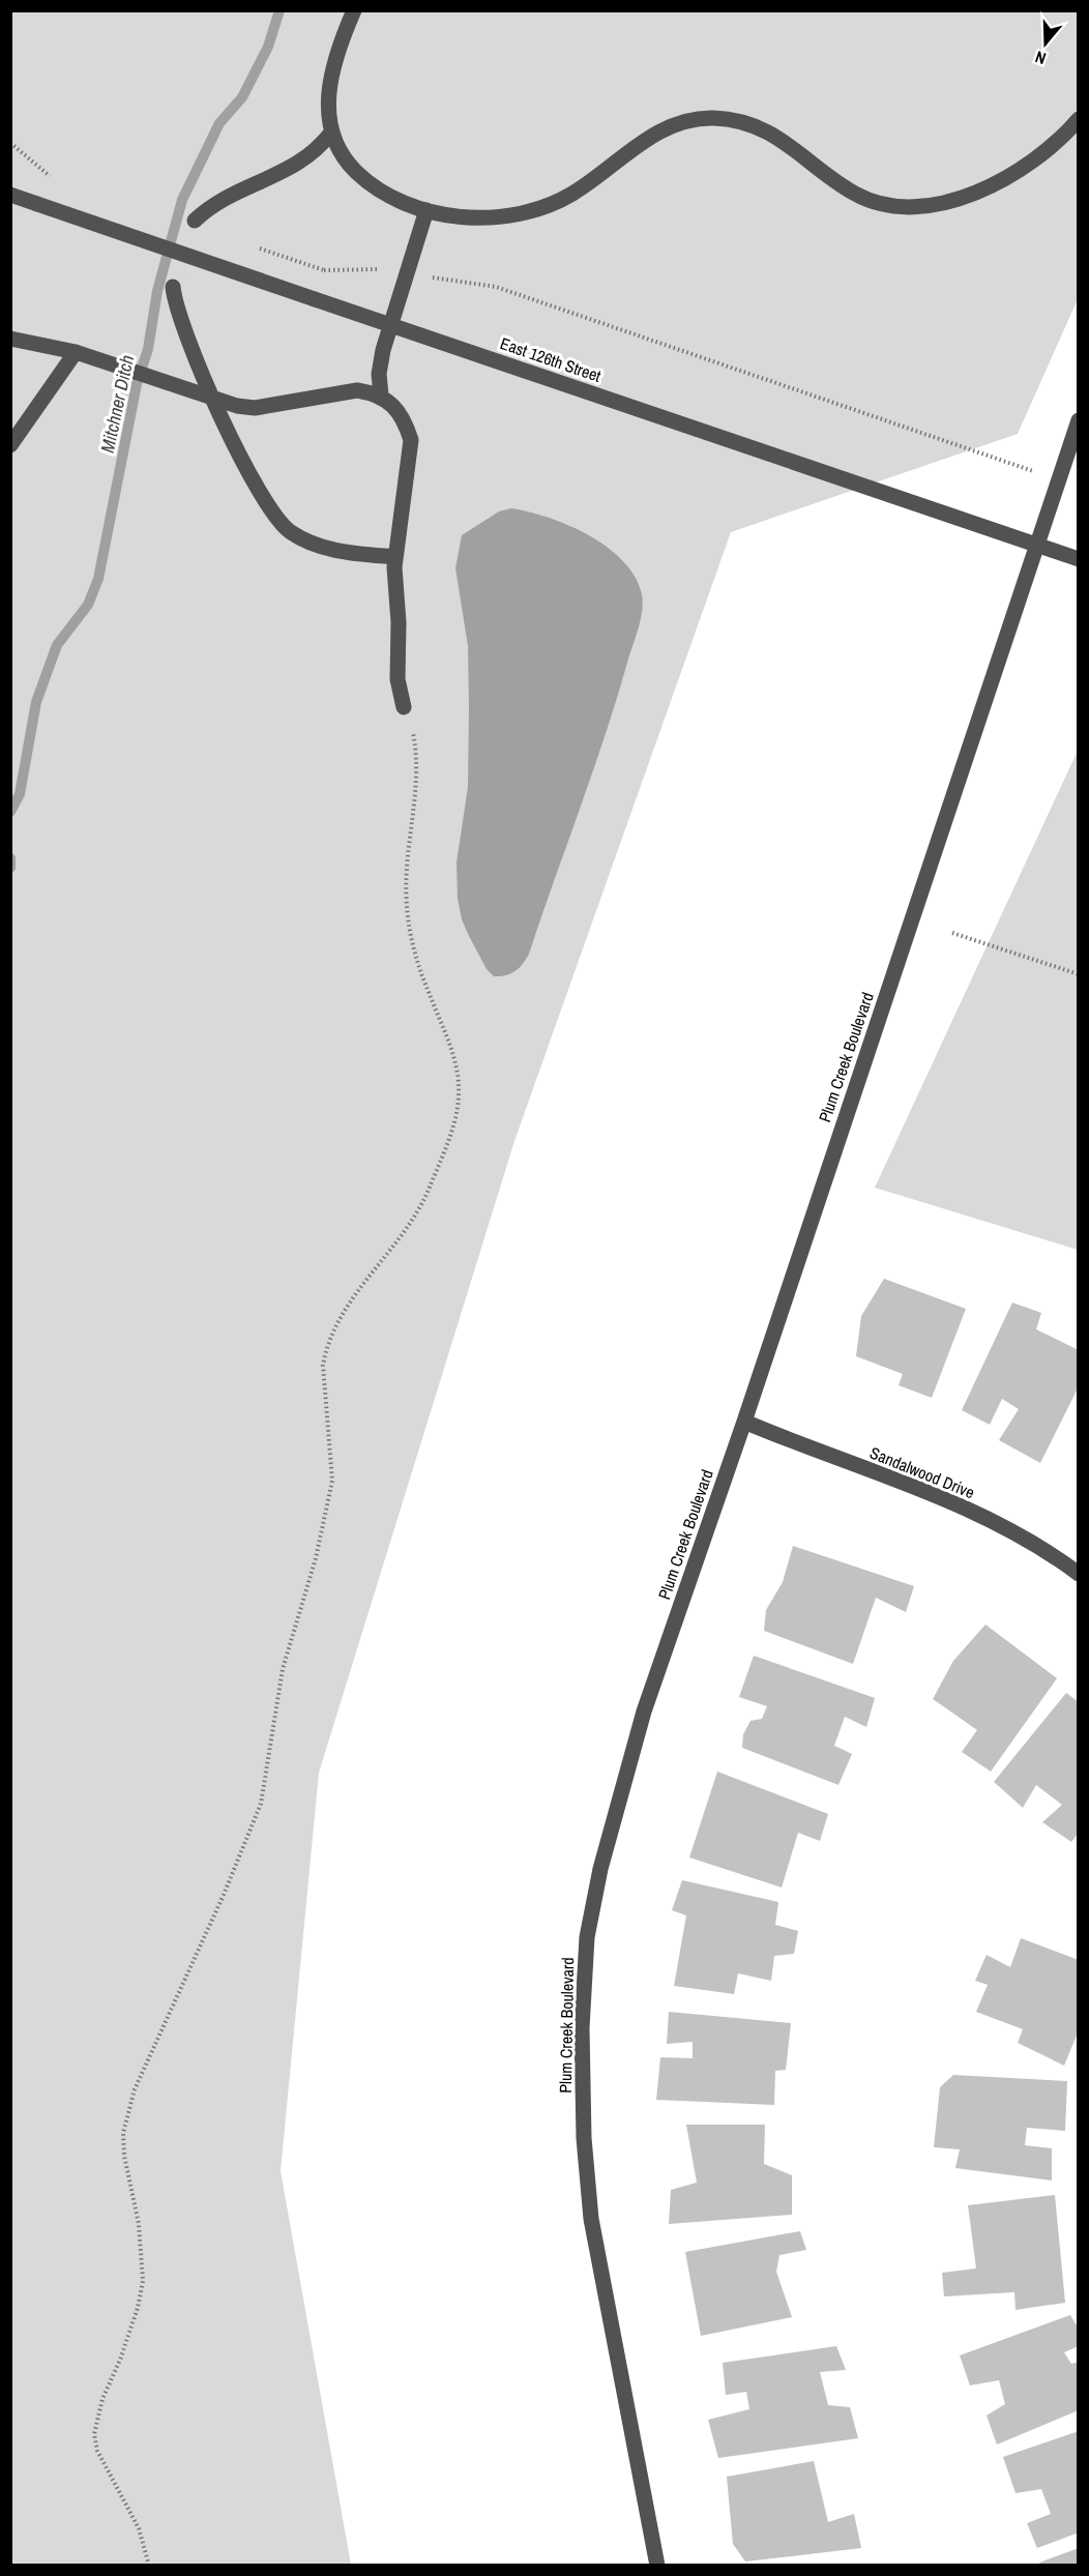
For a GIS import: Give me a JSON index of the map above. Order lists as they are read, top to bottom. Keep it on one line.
{"streets":{"street":["East 126th Street","Plum Creek Boulevard","Sandalwood Drive"]},"crossings":[["East 126th Street","Plum Creek Boulevard"],["Plum Creek Boulevard","Sandalwood Drive"]],"water":["Mitchner Ditch"],"north":"bottom"}
